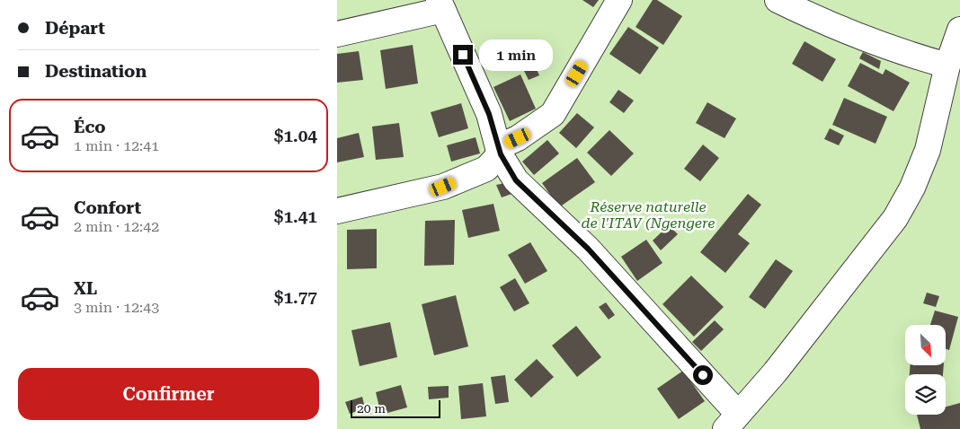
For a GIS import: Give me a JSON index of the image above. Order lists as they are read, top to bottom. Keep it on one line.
{"parks":["Réserve naturelle de l'ITAV (Ngengere"],"scale_bar":"20 m","north":"bottom right","page":{"banner":["Départ","Destination"],"bubble":"1 min","list":[{"name":"Éco","note":"1 min · 12:41","value":"$1.04"},{"name":"Confort","note":"2 min · 12:42","value":"$1.41"},{"name":"XL","note":"3 min · 12:43","value":"$1.77"}],"buttons":"Confirmer","scale":"20 m"}}
